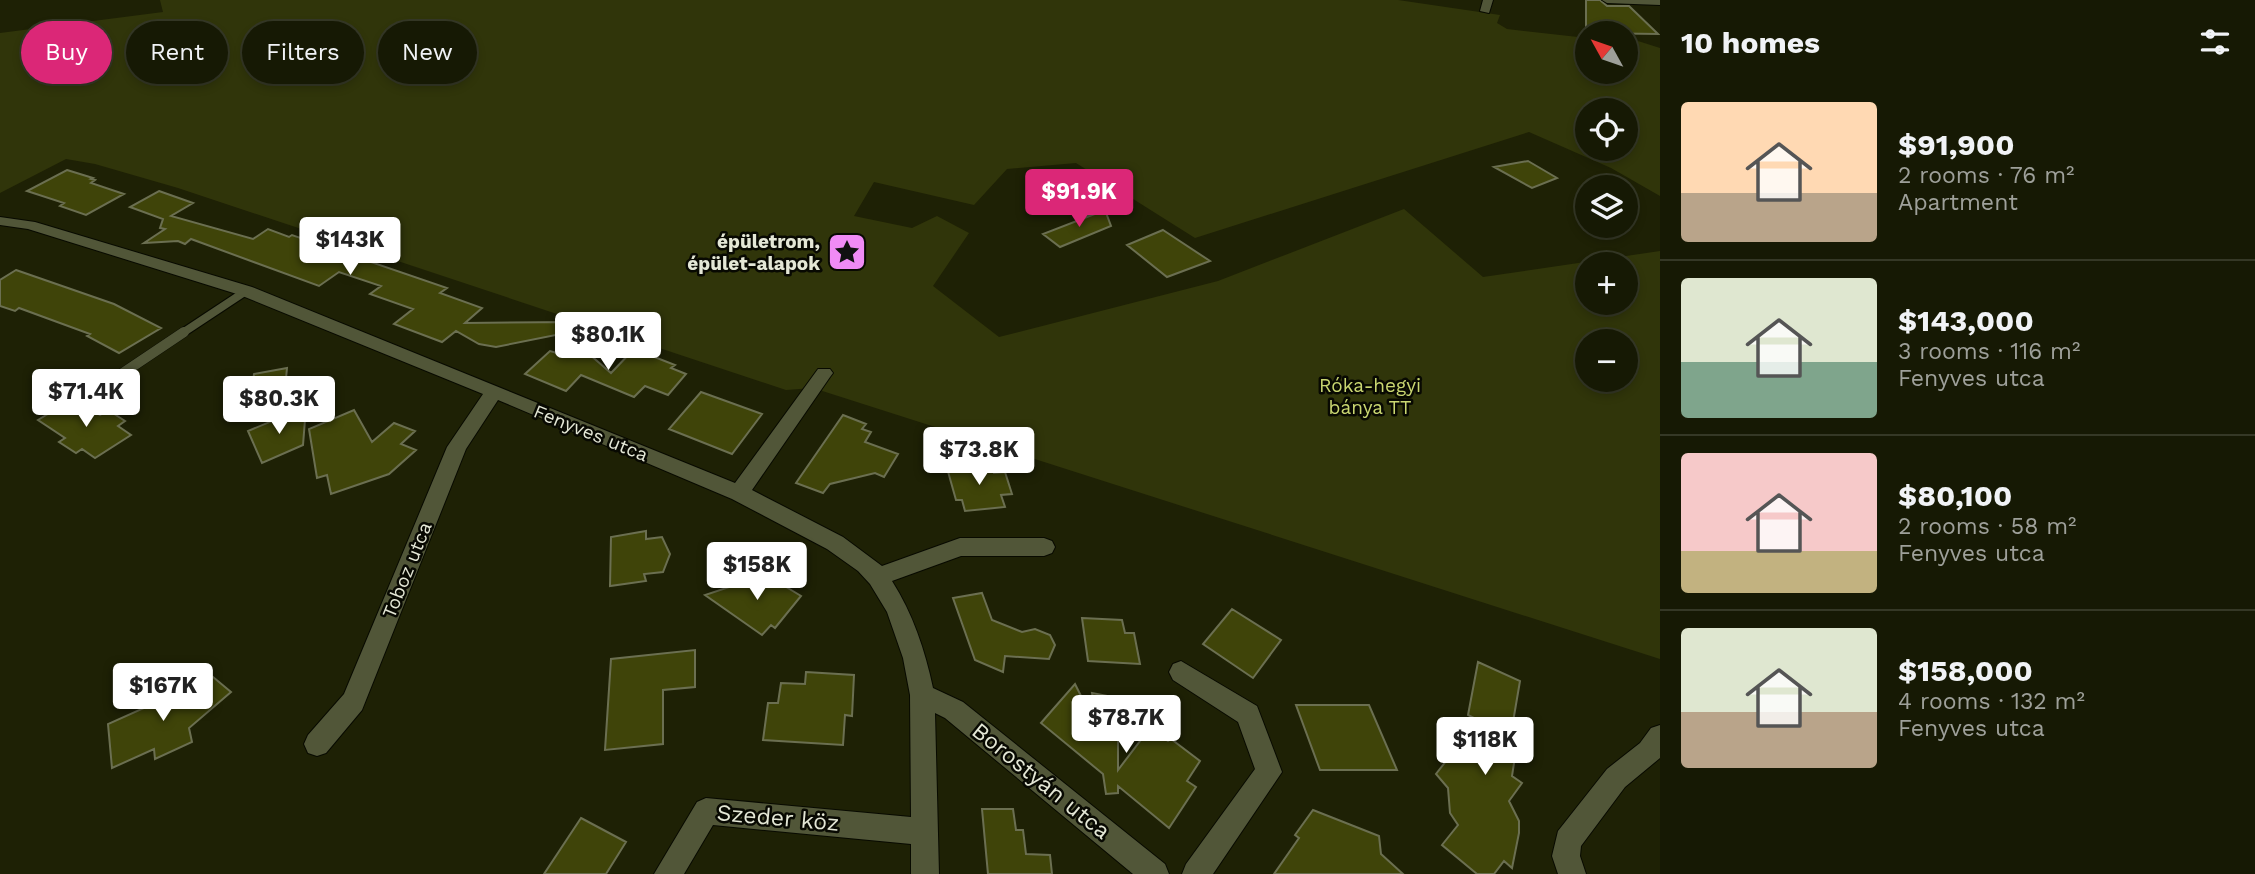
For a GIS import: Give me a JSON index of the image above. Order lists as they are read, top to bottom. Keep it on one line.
{"streets":{"street":["Fenyves utca","Toboz utca","Borostyán utca","Szeder köz"]},"crossings":[["Fenyves utca","Toboz utca"],["Fenyves utca","Borostyán utca"],["Fenyves utca","Szeder köz"]],"parks":["Róka-hegyi bánya TT"],"places":{"place":["épületrom, épület-alapok"]},"north":"top left","page":{"heading":"10 homes","map_buttons":["+","−"],"chip":["Buy","Rent","Filters","New"],"list":[{"name":"$91,900","note":"2 rooms · 76 m² · Apartment"},{"name":"$143,000","note":"3 rooms · 116 m² · Fenyves utca"},{"name":"$80,100","note":"2 rooms · 58 m² · Fenyves utca"},{"name":"$158,000","note":"4 rooms · 132 m² · Fenyves utca"}],"price":["$91.9K","$143K","$80.1K","$71.4K","$80.3K","$73.8K","$158K","$167K","$78.7K","$118K"]}}
